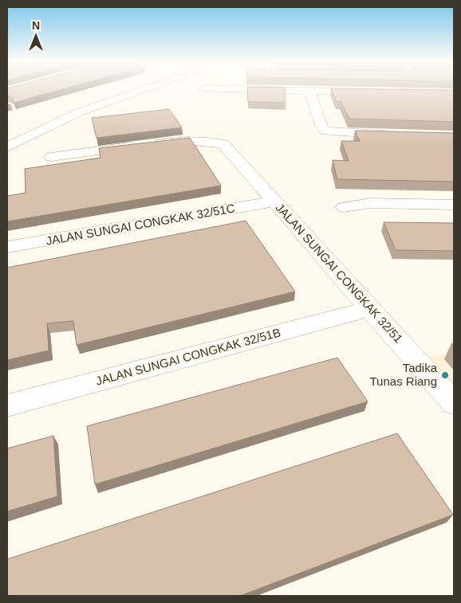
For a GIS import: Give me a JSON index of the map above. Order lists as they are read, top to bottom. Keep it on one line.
{"streets":{"street":["JALAN SUNGAI CONGKAK 32/51C","JALAN SUNGAI CONGKAK 32/51","JALAN SUNGAI CONGKAK 32/51B"]},"crossings":[["JALAN SUNGAI CONGKAK 32/51C","JALAN SUNGAI CONGKAK 32/51"],["JALAN SUNGAI CONGKAK 32/51","JALAN SUNGAI CONGKAK 32/51B"]],"places":["Tadika Tunas Riang"],"north":"top"}
